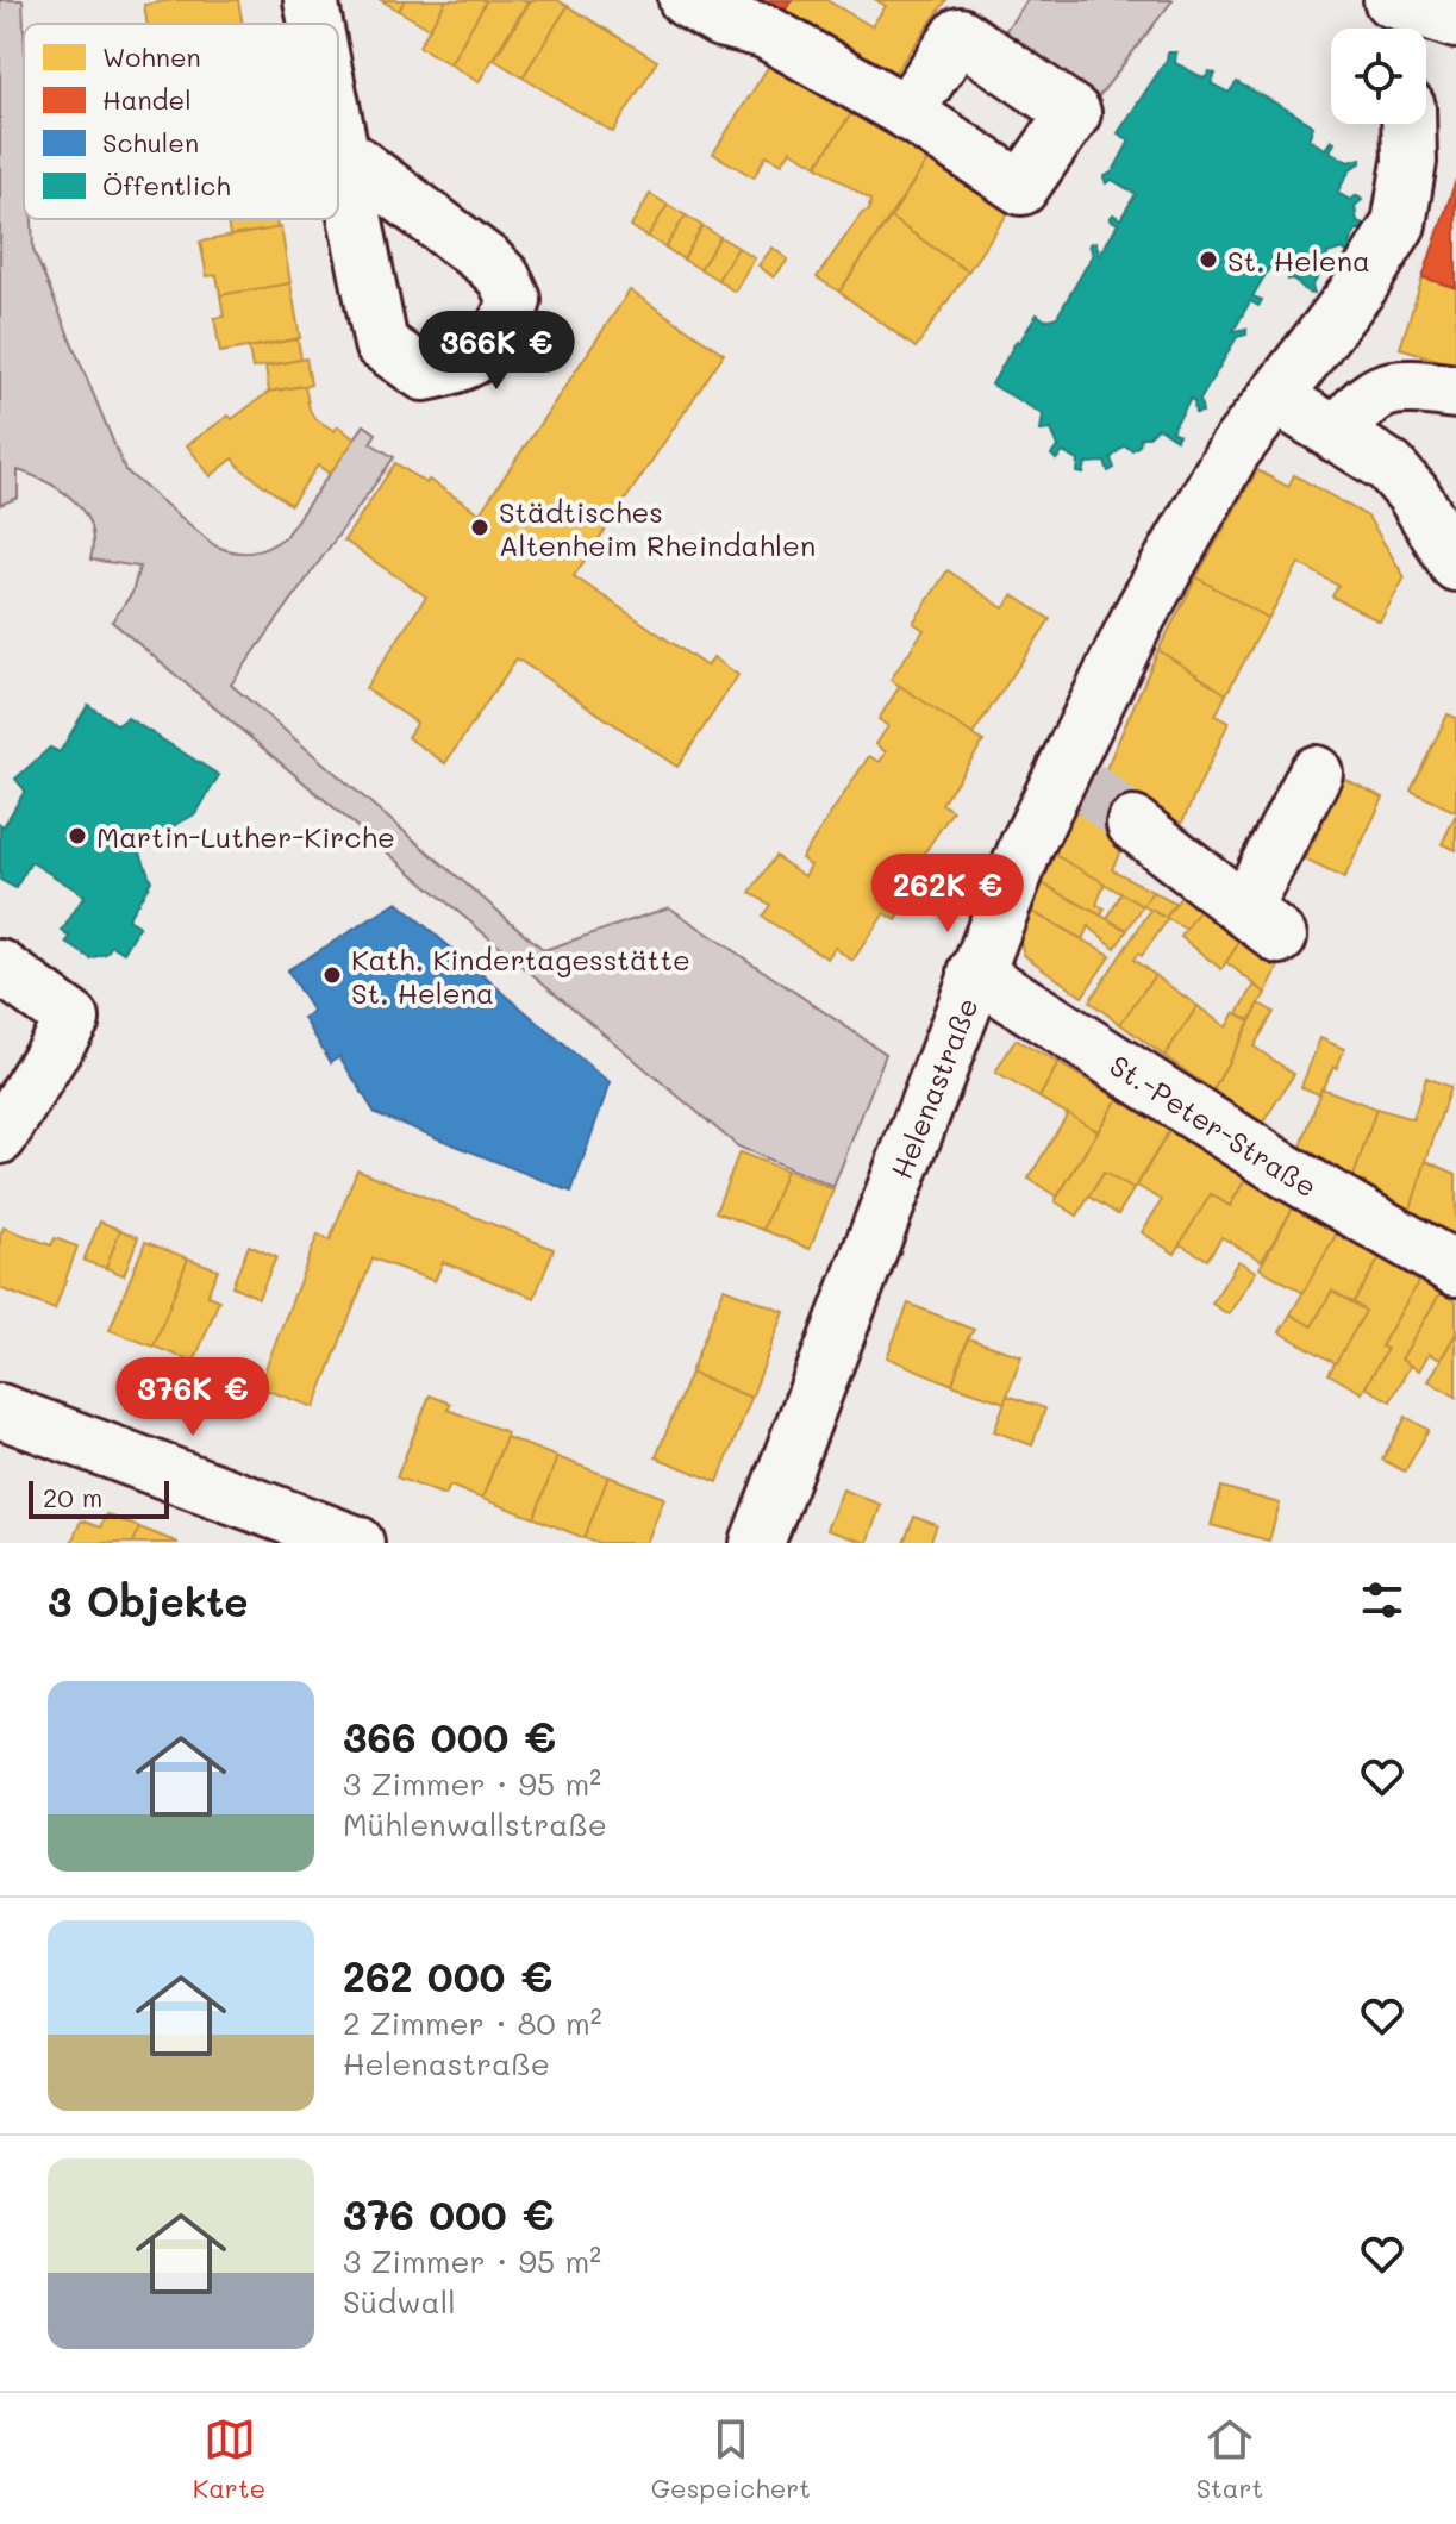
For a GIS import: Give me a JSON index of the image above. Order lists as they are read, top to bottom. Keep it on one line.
{"streets":{"street":["Helenastraße","St.-Peter-Straße"]},"crossings":[["Helenastraße","St.-Peter-Straße"]],"places":["St. Helena","Städtisches Altenheim Rheindahlen","Martin-Luther-Kirche","Kath. Kindertagesstätte St. Helena"],"legend":["Wohnen","Handel","Schulen","Öffentlich"],"scale_bar":"20 m","page":{"price":["366K €","262K €","376K €"],"scale":"20 m","heading":"3 Objekte","list":[{"name":"366 000 €","note":"3 Zimmer · 95 m² · Mühlenwallstraße"},{"name":"262 000 €","note":"2 Zimmer · 80 m² · Helenastraße"},{"name":"376 000 €","note":"3 Zimmer · 95 m² · Südwall"}],"tabs":["Karte","Gespeichert","Start"]}}
